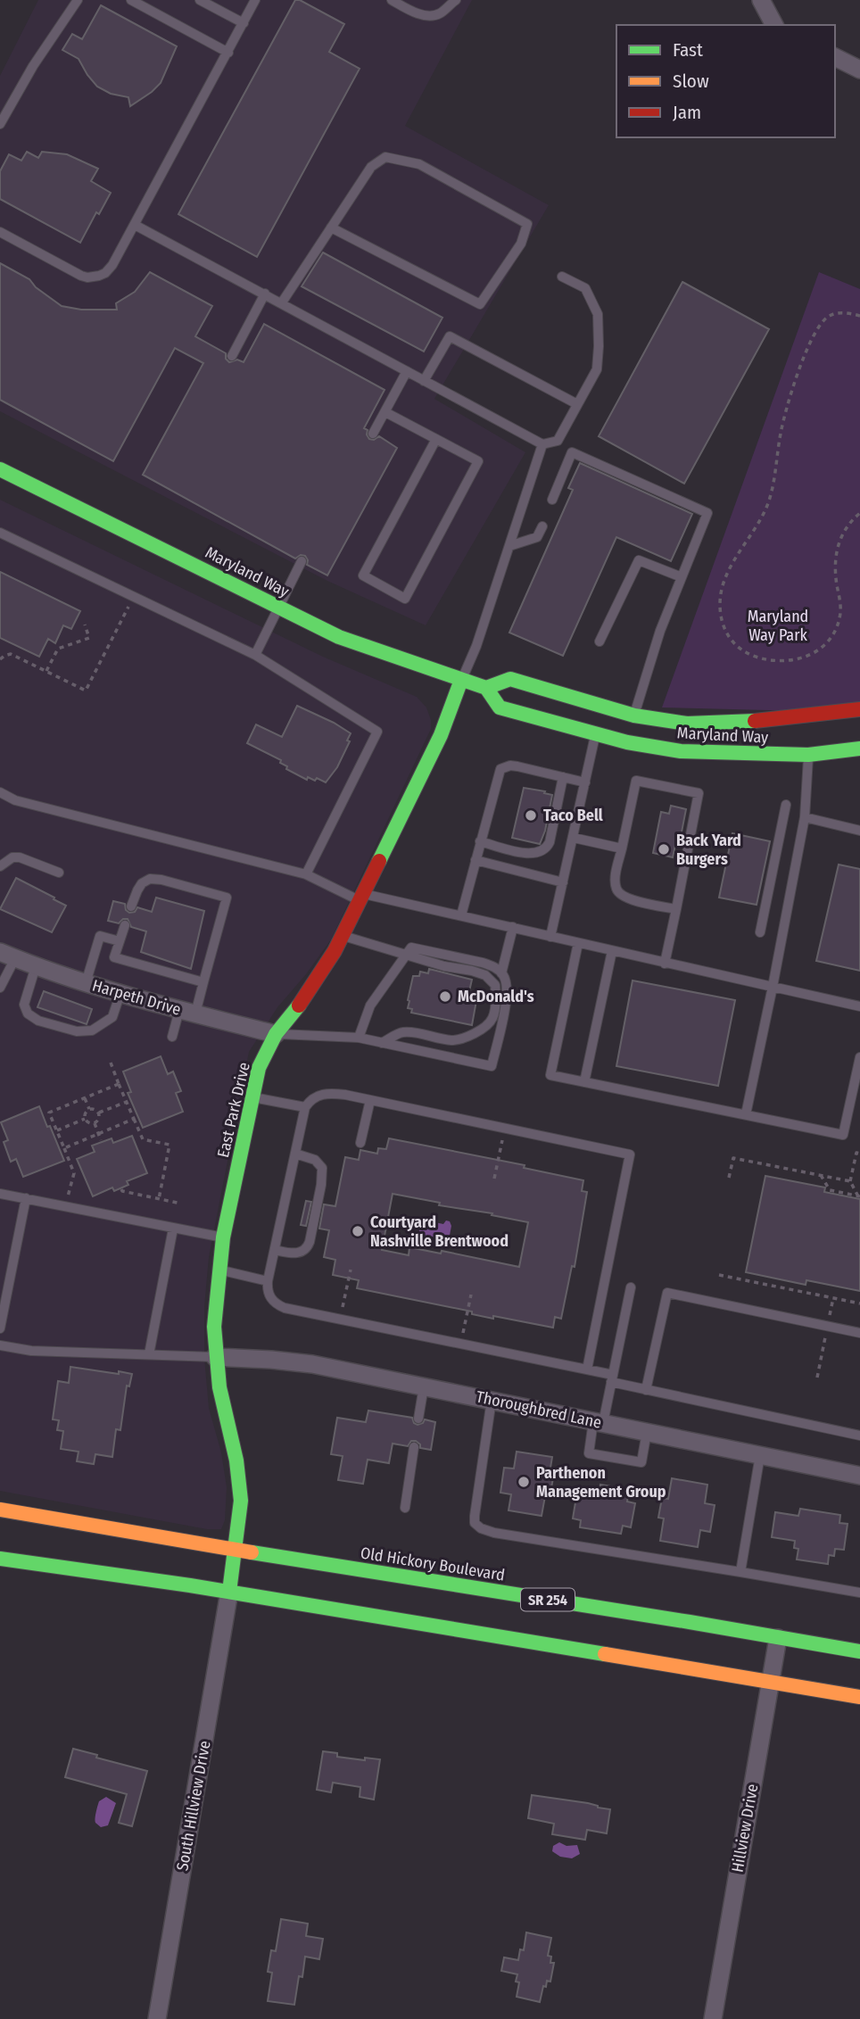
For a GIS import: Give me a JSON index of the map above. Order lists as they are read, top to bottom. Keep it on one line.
{"streets":{"main road":["Maryland Way","East Park Drive","Old Hickory Boulevard","SR 254"],"street":["Harpeth Drive","Thoroughbred Lane","South Hillview Drive","Hillview Drive"]},"crossings":[["Maryland Way","East Park Drive"],["Harpeth Drive","East Park Drive"],["East Park Drive","Thoroughbred Lane"],["East Park Drive","Old Hickory Boulevard"],["East Park Drive","South Hillview Drive"],["Old Hickory Boulevard","Hillview Drive"]],"parks":["Maryland Way Park"],"places":["Taco Bell","Back Yard Burgers","McDonald's","Courtyard Nashville Brentwood","Parthenon Management Group"],"legend":["Fast","Slow","Jam"]}
